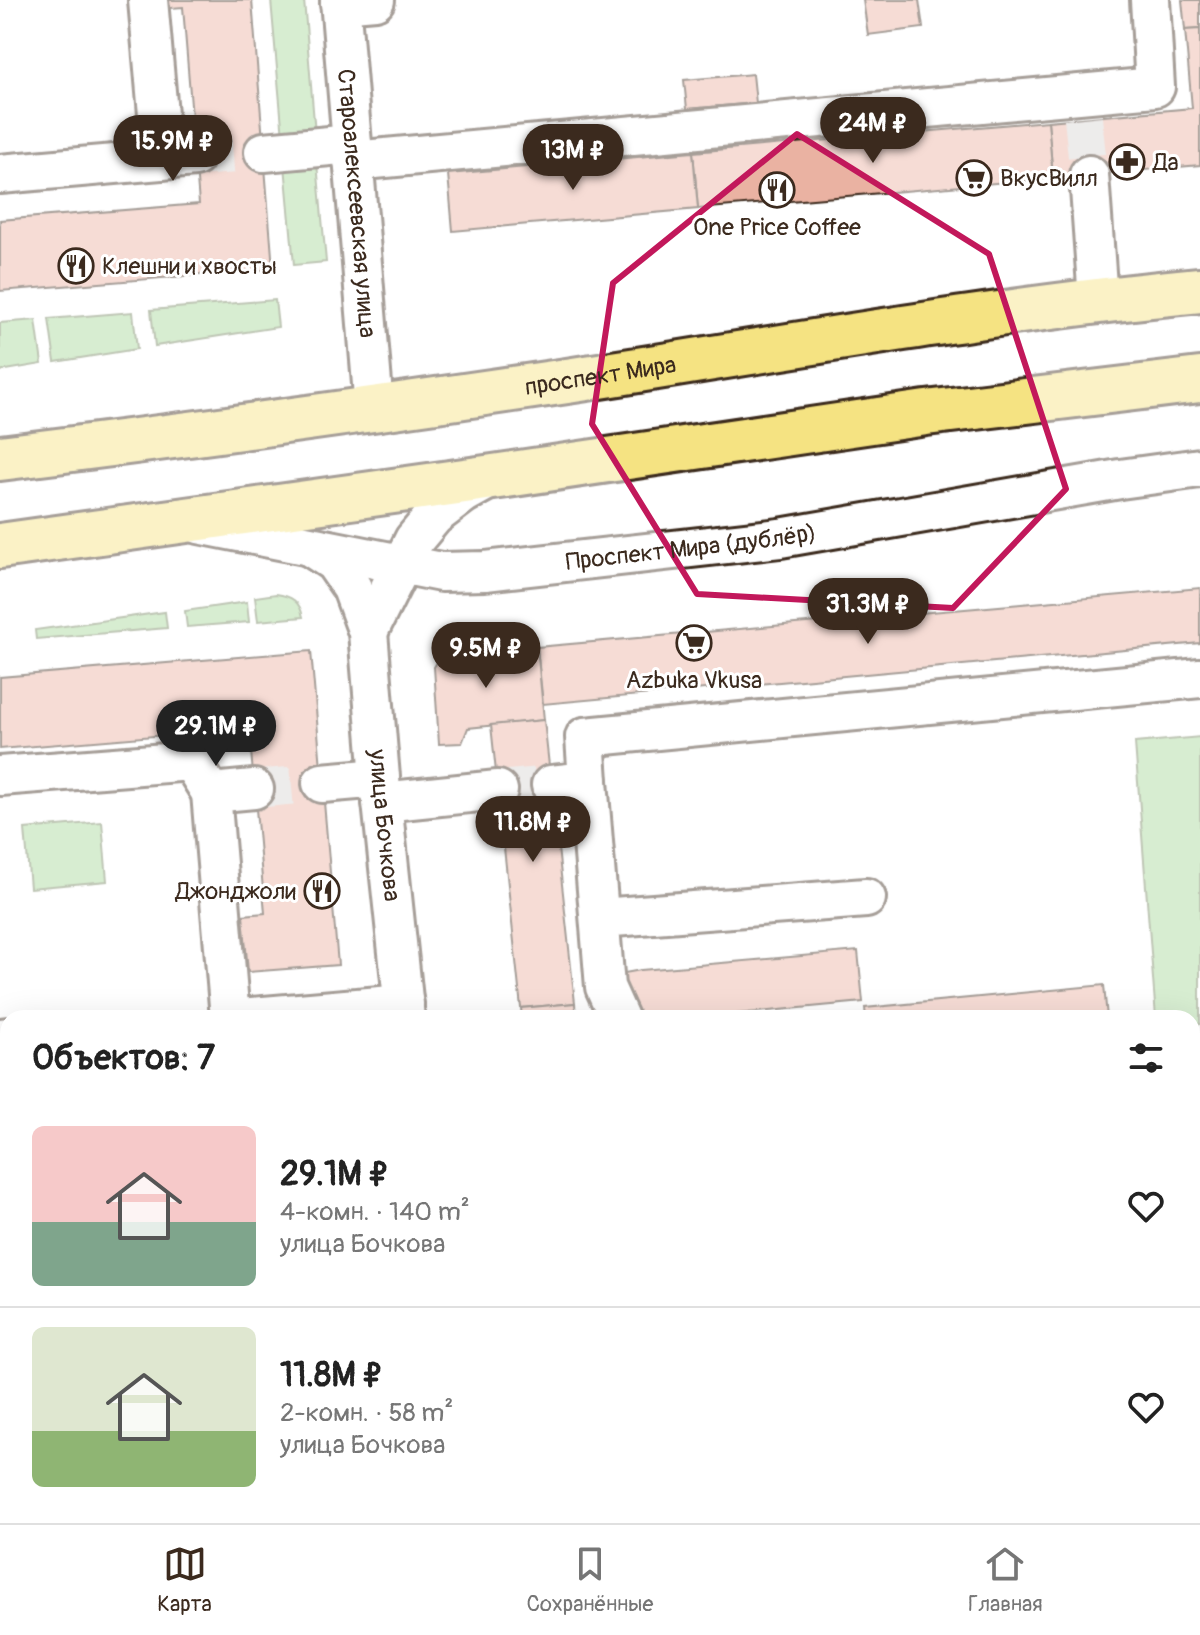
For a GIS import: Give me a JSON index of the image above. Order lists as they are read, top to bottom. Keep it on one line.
{"streets":{"main road":["проспект Мира"],"street":["Староалексеевская улица","Проспект Мира (дублёр)","улица Бочкова"]},"crossings":[["Староалексеевская улица","проспект Мира"],["Проспект Мира (дублёр)","улица Бочкова"]],"places":{"pharmacy":["Да"],"supermarket":["ВкусВилл","Azbuka Vkusa"],"restaurant":["One Price Coffee","Клешни и хвосты","Джонджоли"]},"page":{"price":["24M ₽","15.9M ₽","13M ₽","31.3M ₽","9.5M ₽","29.1M ₽","11.8M ₽"],"heading":"Объектов: 7","list":[{"name":"29.1M ₽","note":"4-комн. · 140 m² · улица Бочкова"},{"name":"11.8M ₽","note":"2-комн. · 58 m² · улица Бочкова"}],"tabs":["Карта","Сохранённые","Главная"]}}
